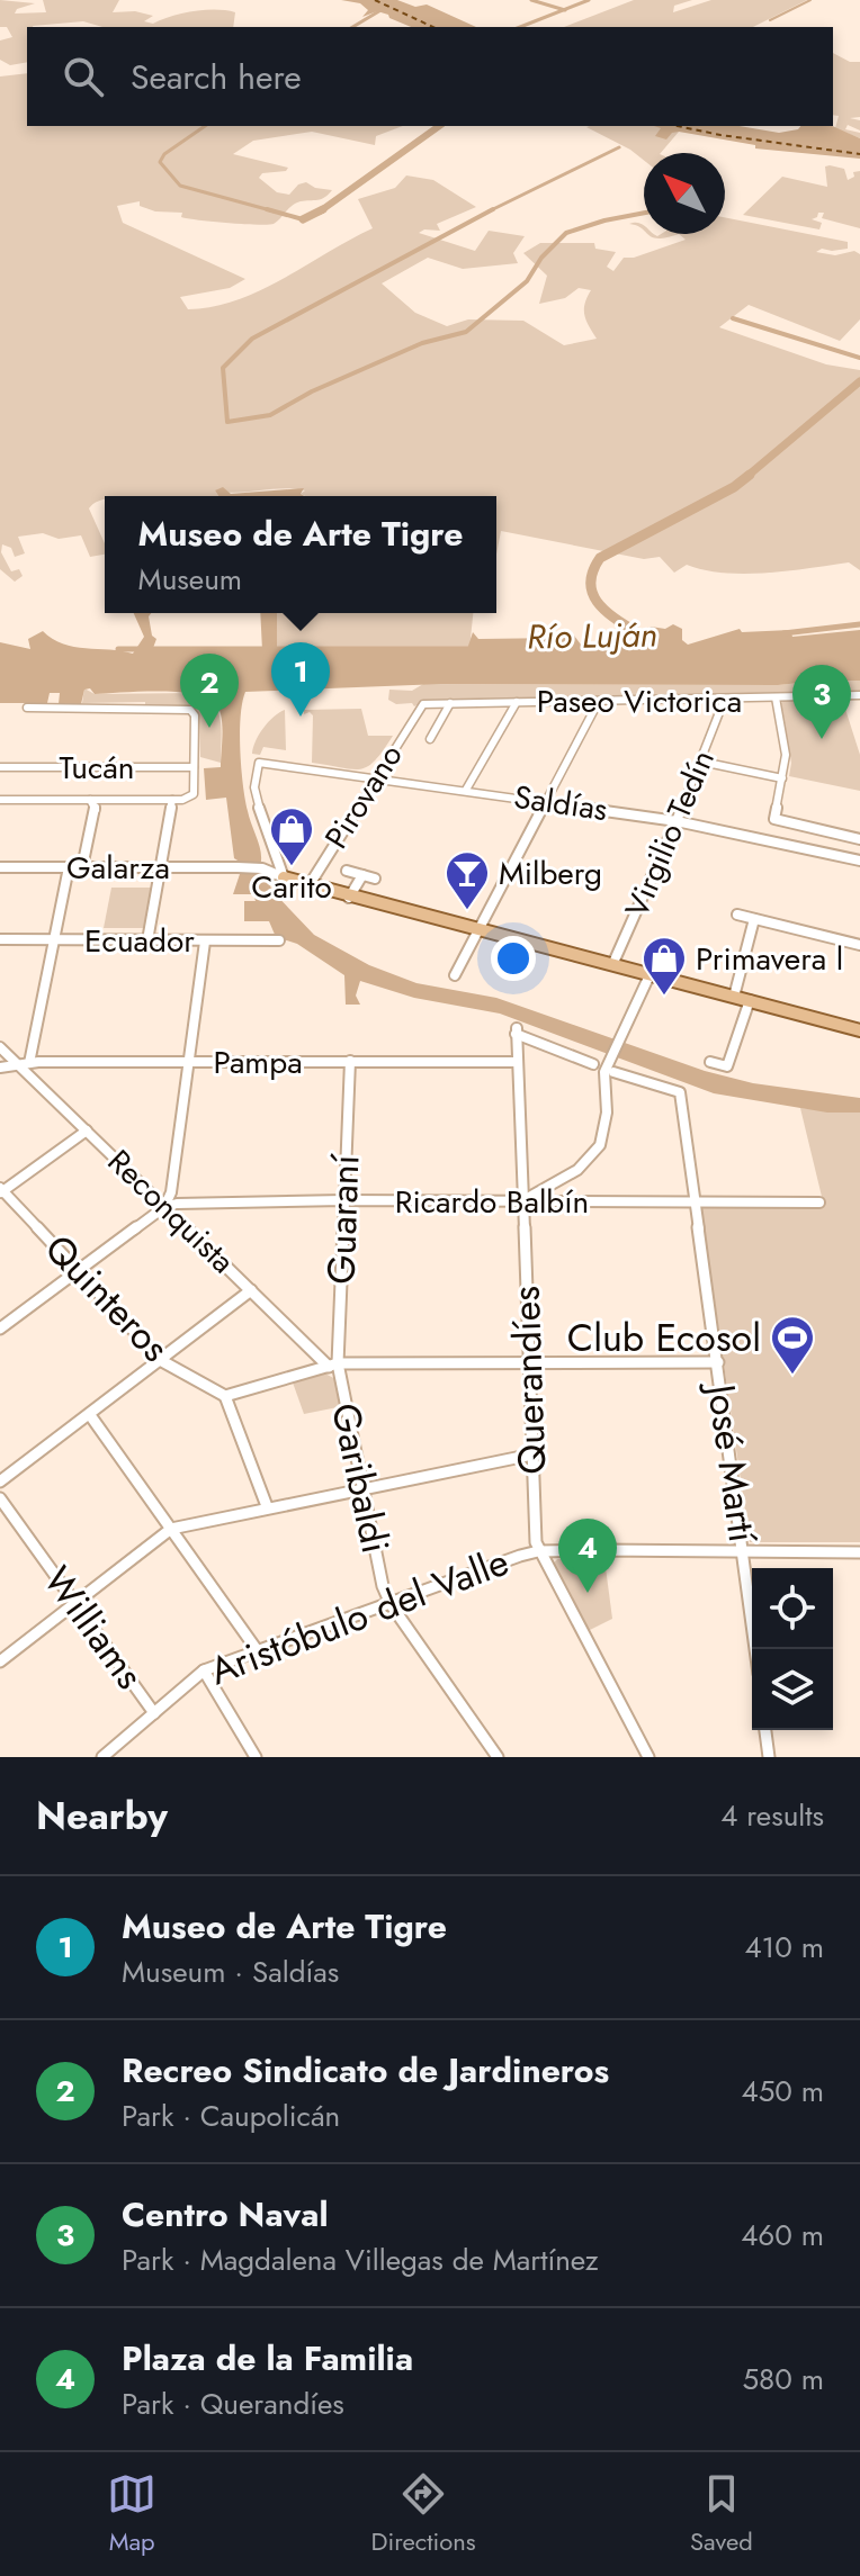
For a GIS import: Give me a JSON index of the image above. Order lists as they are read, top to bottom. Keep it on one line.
{"streets":{"street":["Paseo Victorica","Tucán","Pirovano","Saldías","Virgilio Tedín","Galarza","Ecuador","Pampa","Ricardo Balbín","Reconquista","Guaraní","Quinteros","Querandíes","José Martí","Garibaldi","Aristóbulo del Valle","Williams"]},"crossings":[["Paseo Victorica","Pirovano"],["Paseo Victorica","Virgilio Tedín"],["Pirovano","Saldías"],["Saldías","Virgilio Tedín"],["Pampa","Reconquista"],["Pampa","Guaraní"],["Pampa","Querandíes"],["Ricardo Balbín","Reconquista"],["Ricardo Balbín","Guaraní"],["Ricardo Balbín","Querandíes"],["Ricardo Balbín","José Martí"],["Reconquista","Guaraní"],["Reconquista","Garibaldi"],["Querandíes","Aristóbulo del Valle"],["José Martí","Aristóbulo del Valle"],["Garibaldi","Aristóbulo del Valle"],["Aristóbulo del Valle","Williams"]],"water":["Río Luján"],"places":{"shop":["Carito","Primavera l"],"bar":["Milberg"],"sports":["Club Ecosol"]},"north":"top left","page":{"search":"Search here","popup":["Museo de Arte Tigre","Museum"],"pins":["1","2","3","4"],"heading":["Nearby","4 results"],"list":[{"mark":"1","name":"Museo de Arte Tigre","note":"Museum · Saldías","value":"410 m"},{"mark":"2","name":"Recreo Sindicato de Jardineros","note":"Park · Caupolicán","value":"450 m"},{"mark":"3","name":"Centro Naval","note":"Park · Magdalena Villegas de Martínez","value":"460 m"},{"mark":"4","name":"Plaza de la Familia","note":"Park · Querandíes","value":"580 m"}],"nav":["Map","Directions","Saved"]}}
